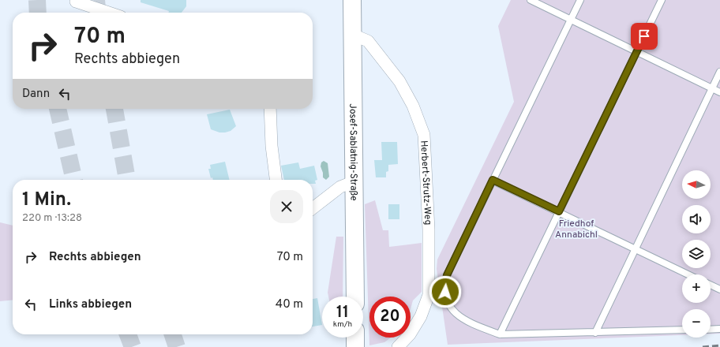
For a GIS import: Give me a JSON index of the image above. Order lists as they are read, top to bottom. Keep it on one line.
{"streets":{"main road":["Josef-Sablatnig-Straße"],"street":["Herbert-Strutz-Weg"]},"crossings":[["Josef-Sablatnig-Straße","Herbert-Strutz-Weg"]],"parks":["Friedhof Annabichl"],"north":"left","page":{"turn":["70 m","Rechts abbiegen"],"then":"Dann","map_buttons":["+","−"],"heading":["1 Min.","220 m · 13:28"],"list":[{"name":"Rechts abbiegen","value":"70 m"},{"name":"Links abbiegen","value":"40 m"}],"speed":"11 km/h","limit":"20"}}
